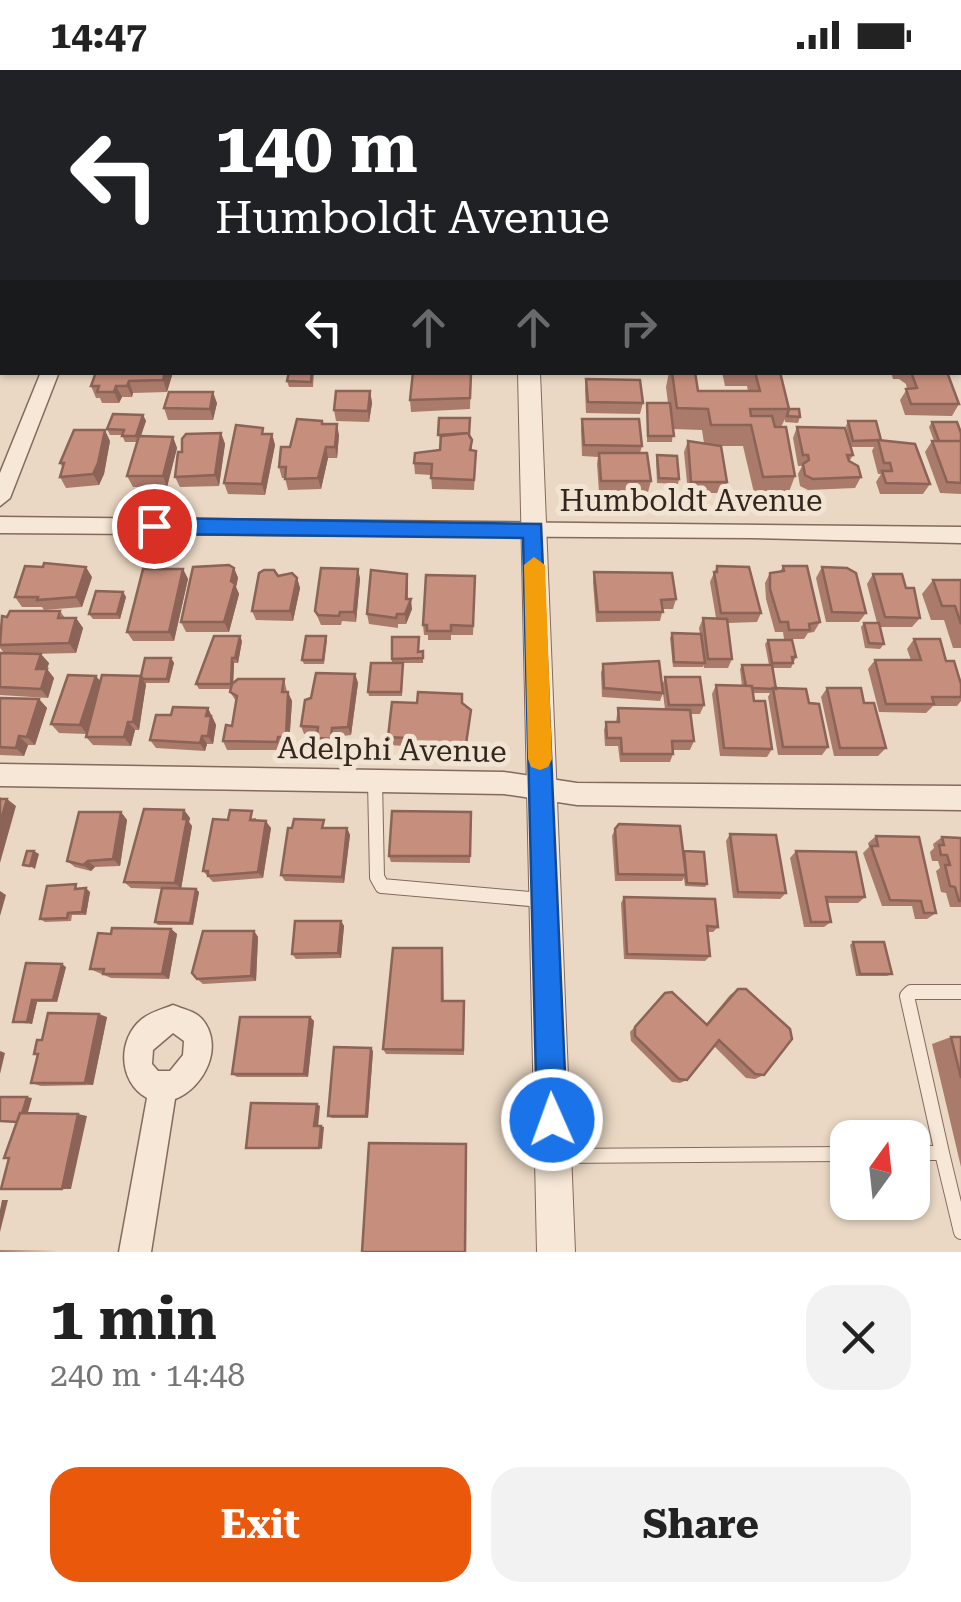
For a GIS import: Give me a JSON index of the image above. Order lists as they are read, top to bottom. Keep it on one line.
{"streets":{"street":["Humboldt Avenue","Adelphi Avenue"]},"north":"top","page":{"status":"14:47","turn":["140 m","Humboldt Avenue"],"heading":["1 min","240 m · 14:48"],"buttons":["Exit","Share"]}}
